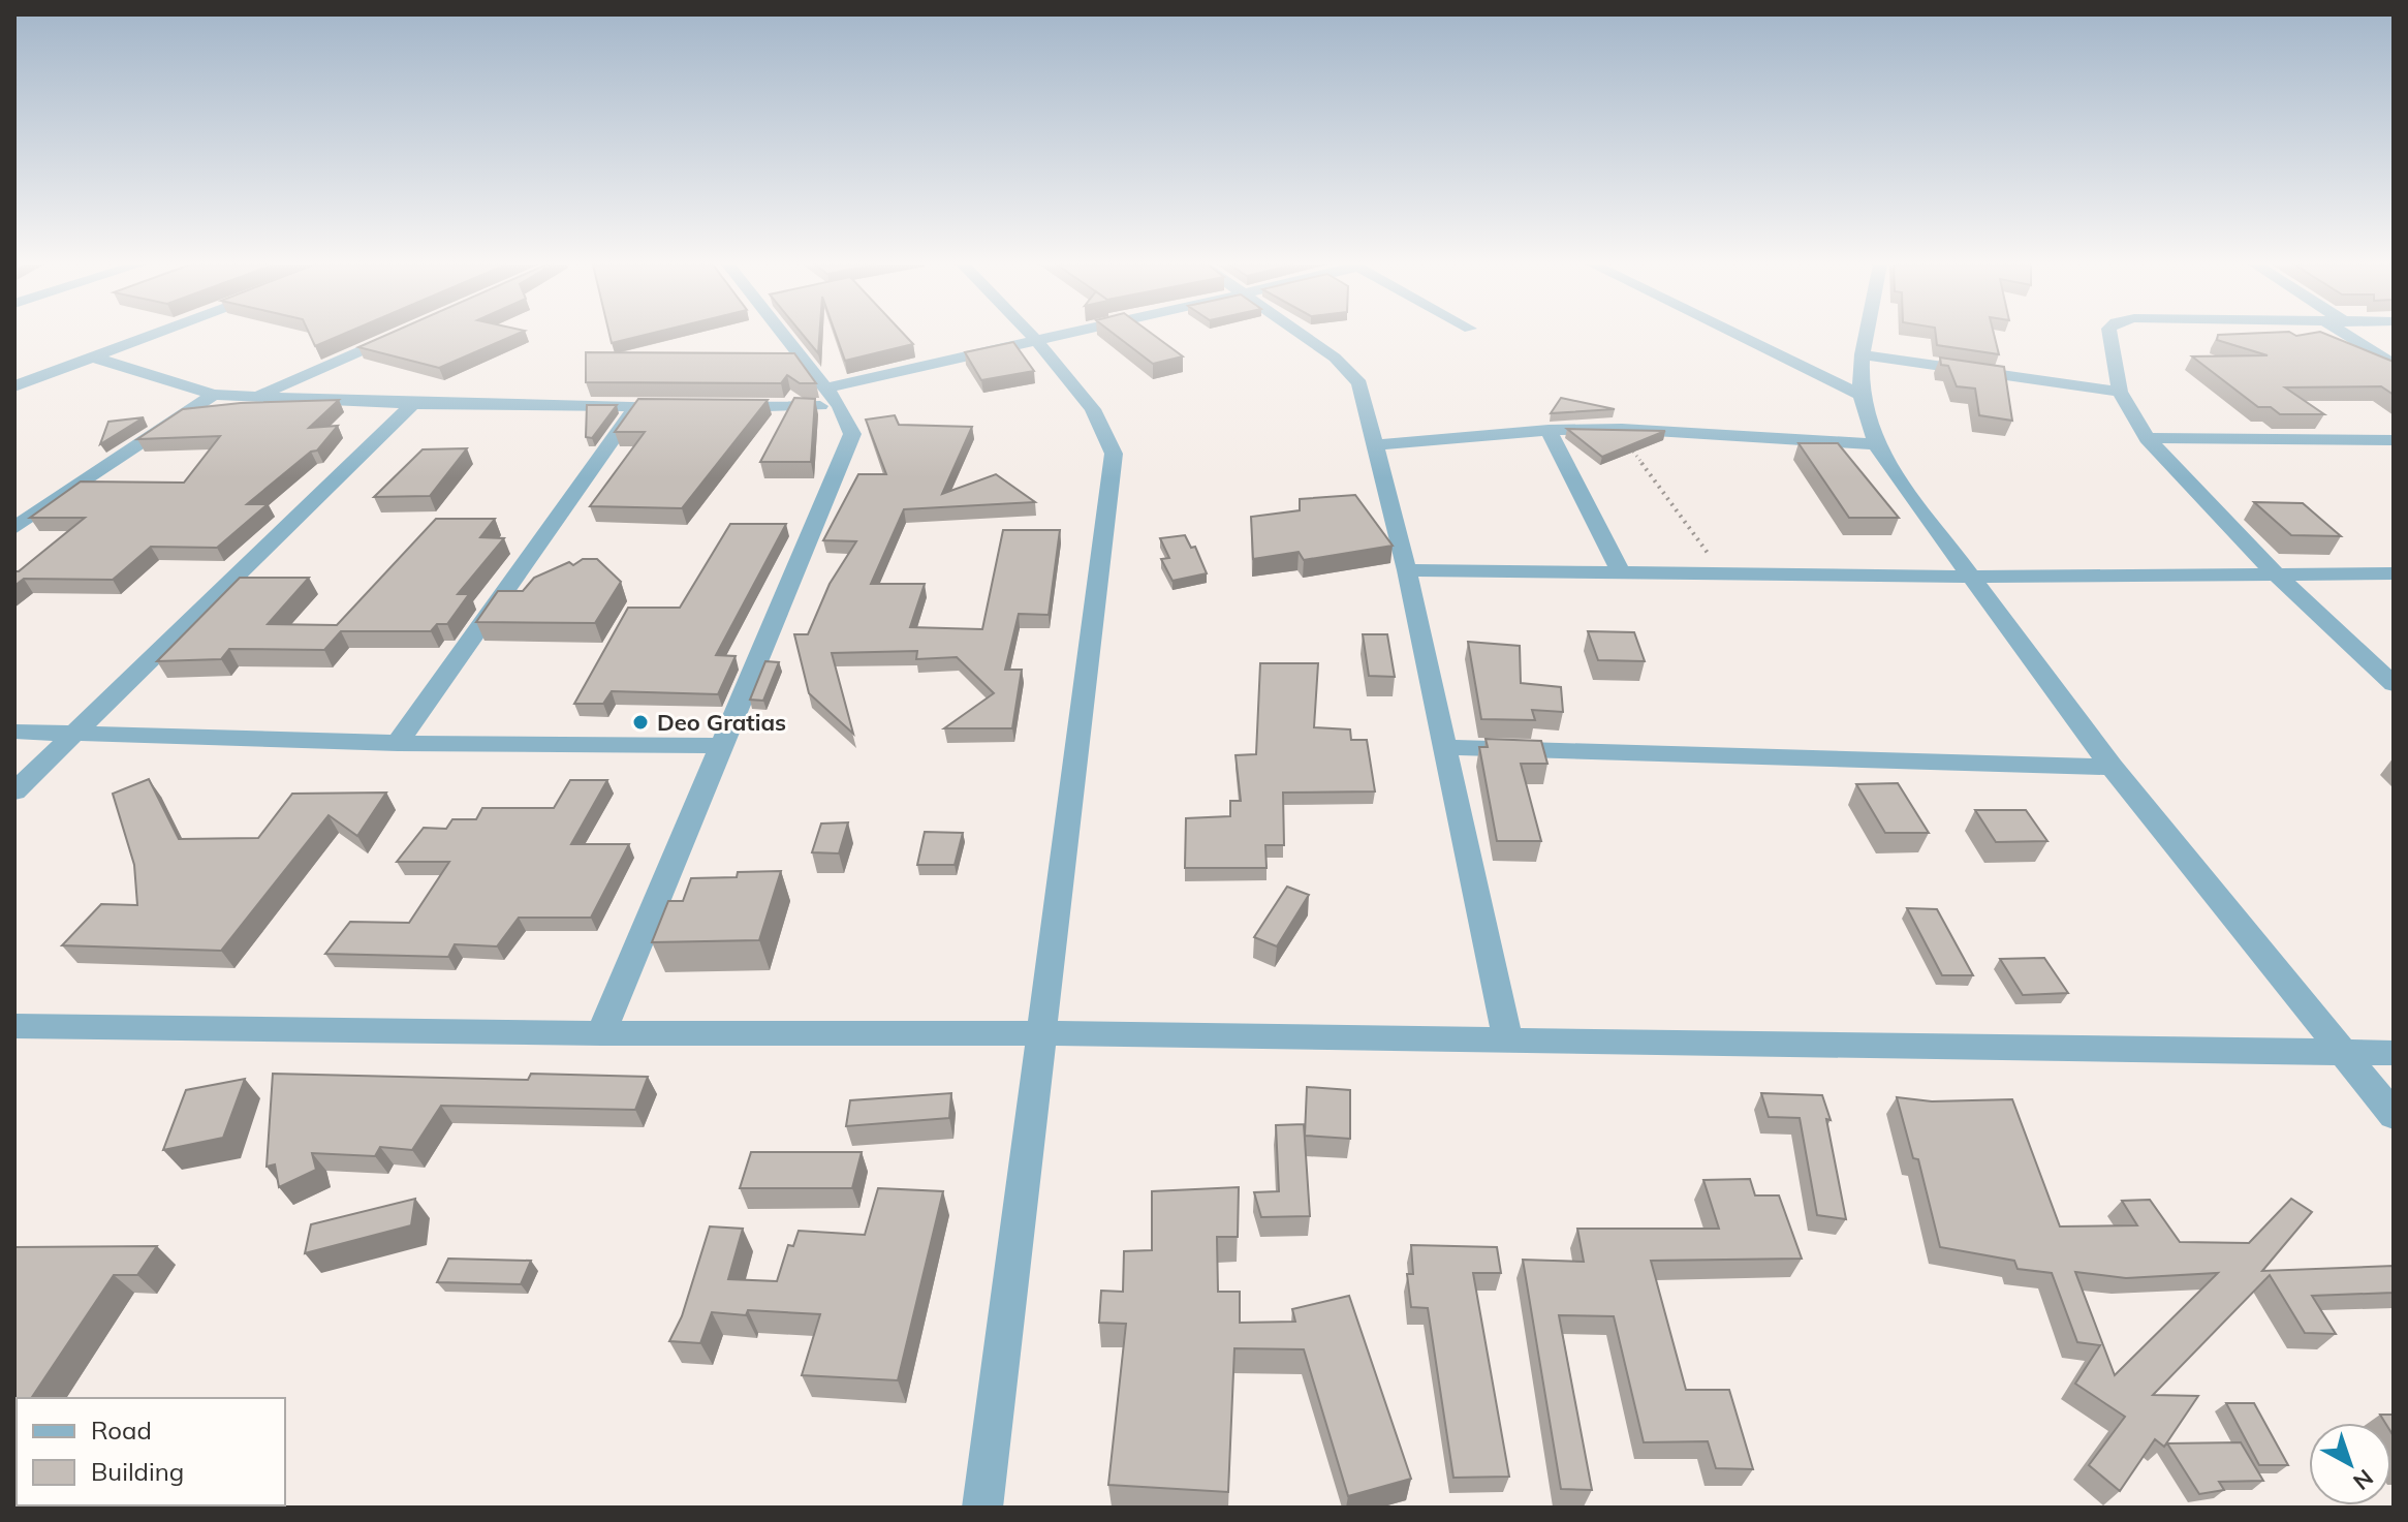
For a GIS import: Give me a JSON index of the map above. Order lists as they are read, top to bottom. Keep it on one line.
{"places":["Deo Gratias"],"legend":["Road","Building"],"north":"bottom right"}
